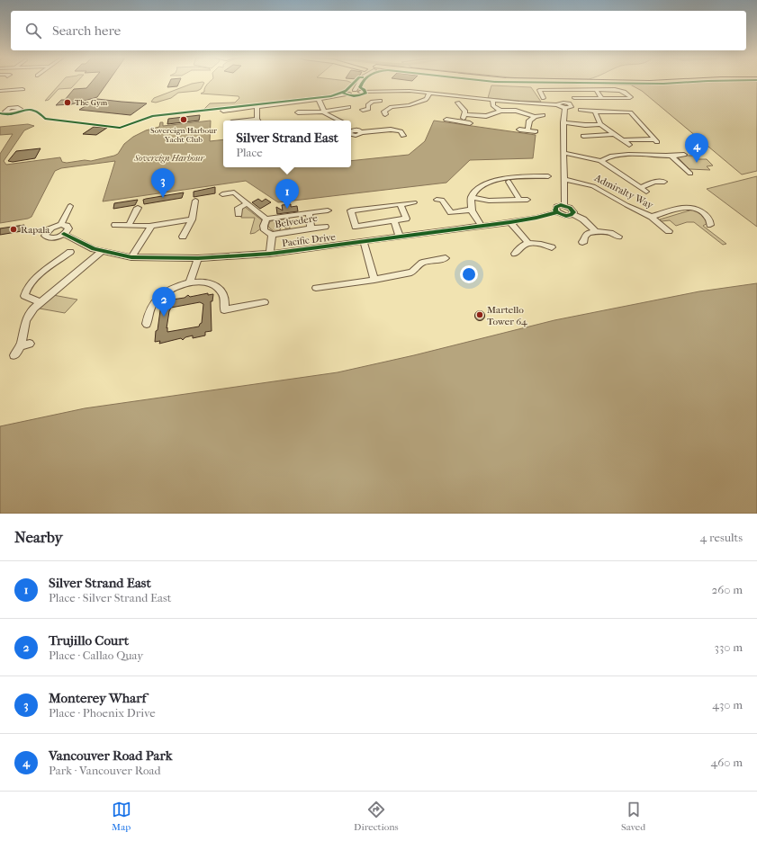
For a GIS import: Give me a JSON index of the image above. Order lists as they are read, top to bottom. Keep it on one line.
{"streets":{"street":["Admiralty Way","Belvedere","Pacific Drive"]},"water":["Sovereign Harbour"],"places":["The Gym","Sovereign Harbour Yacht Club","Rapala","Martello Tower 64"],"page":{"search":"Search here","popup":["Silver Strand East","Place"],"pins":["4","3","1","2"],"heading":["Nearby","4 results"],"list":[{"mark":"1","name":"Silver Strand East","note":"Place · Silver Strand East","value":"260 m"},{"mark":"2","name":"Trujillo Court","note":"Place · Callao Quay","value":"330 m"},{"mark":"3","name":"Monterey Wharf","note":"Place · Phoenix Drive","value":"430 m"},{"mark":"4","name":"Vancouver Road Park","note":"Park · Vancouver Road","value":"460 m"}],"nav":["Map","Directions","Saved"]}}
